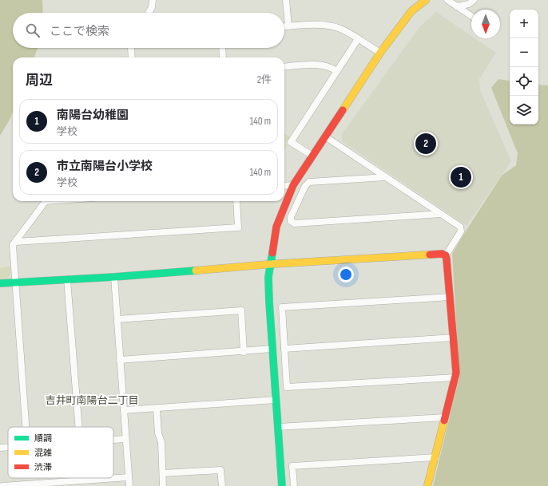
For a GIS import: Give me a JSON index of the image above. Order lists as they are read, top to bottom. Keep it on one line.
{"districts":["吉井町南陽台二丁目"],"legend":["順調","混雑","渋滞"],"north":"bottom","page":{"map_buttons":["+","−"],"search":"ここで検索","heading":["周辺","2件"],"list":[{"mark":"1","name":"南陽台幼稚園","note":"学校","value":"140 m"},{"mark":"2","name":"市立南陽台小学校","note":"学校","value":"140 m"}],"pins":["2","1"]}}
